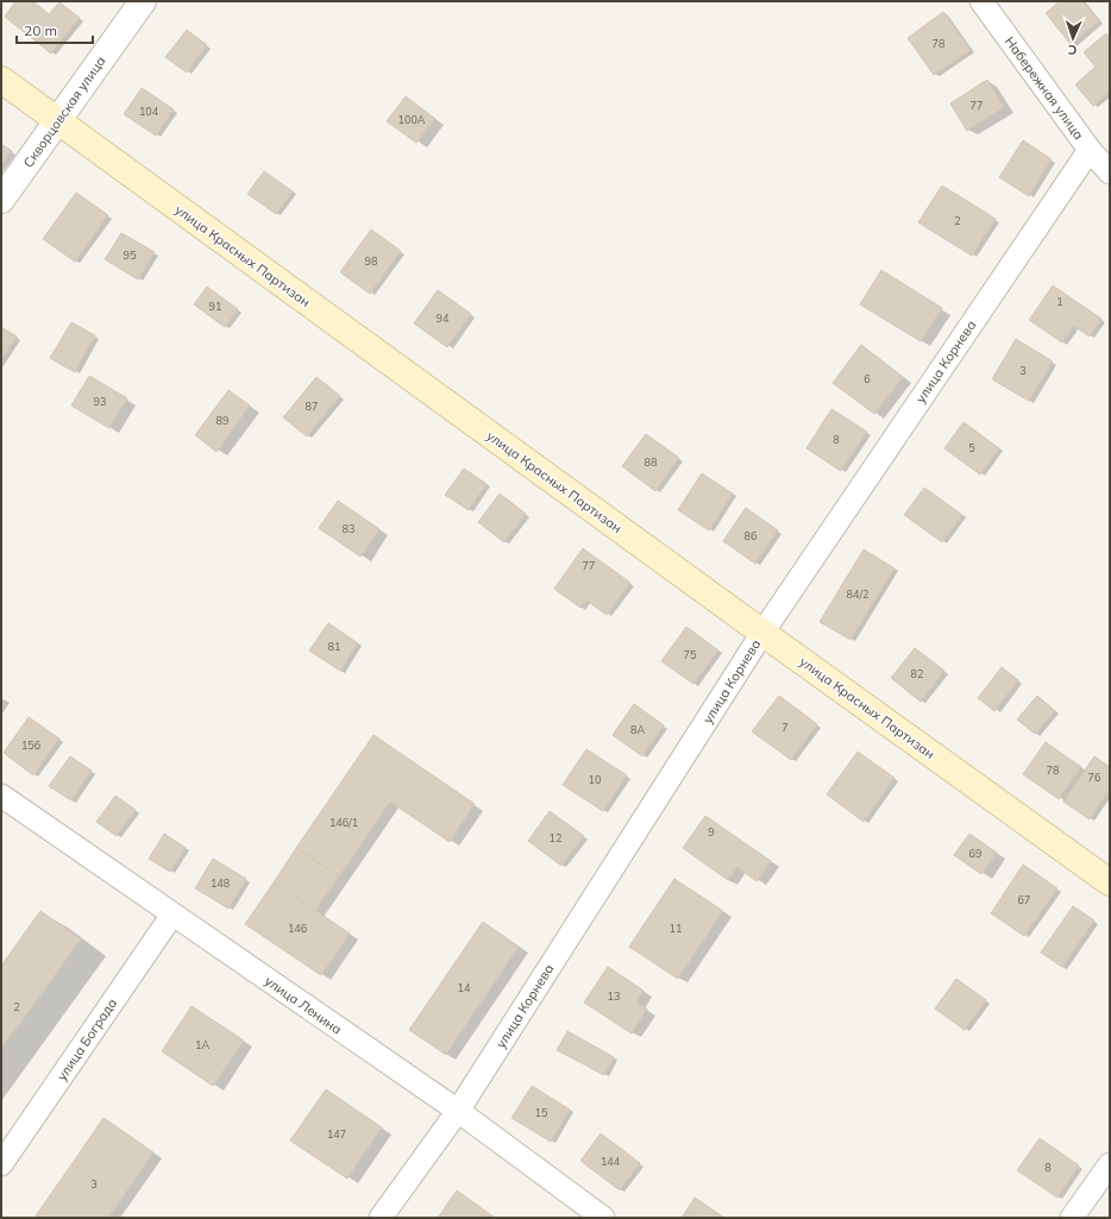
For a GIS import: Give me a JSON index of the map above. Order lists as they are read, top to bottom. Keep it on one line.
{"streets":{"main road":["улица Красных Партизан"],"street":["Набережная улица","Скворцовская улица","улица Корнева","улица Ленина","улица Бограда"]},"crossings":[["Набережная улица","улица Корнева"],["Скворцовская улица","улица Красных Партизан"],["улица Красных Партизан","улица Корнева"],["улица Корнева","улица Ленина"],["улица Ленина","улица Бограда"]],"house_numbers":["78","77","104","100А","2","95","98","1","91","94","3","6","93","87","89","8","5","88","83","86","77","84/2","81","75","82","7","8А","156","78","76","10","146/1","9","12","69","148","67","146","11","14","13","2","1А","15","147","144","8","3"],"scale_bar":"20 m","north":"bottom"}
